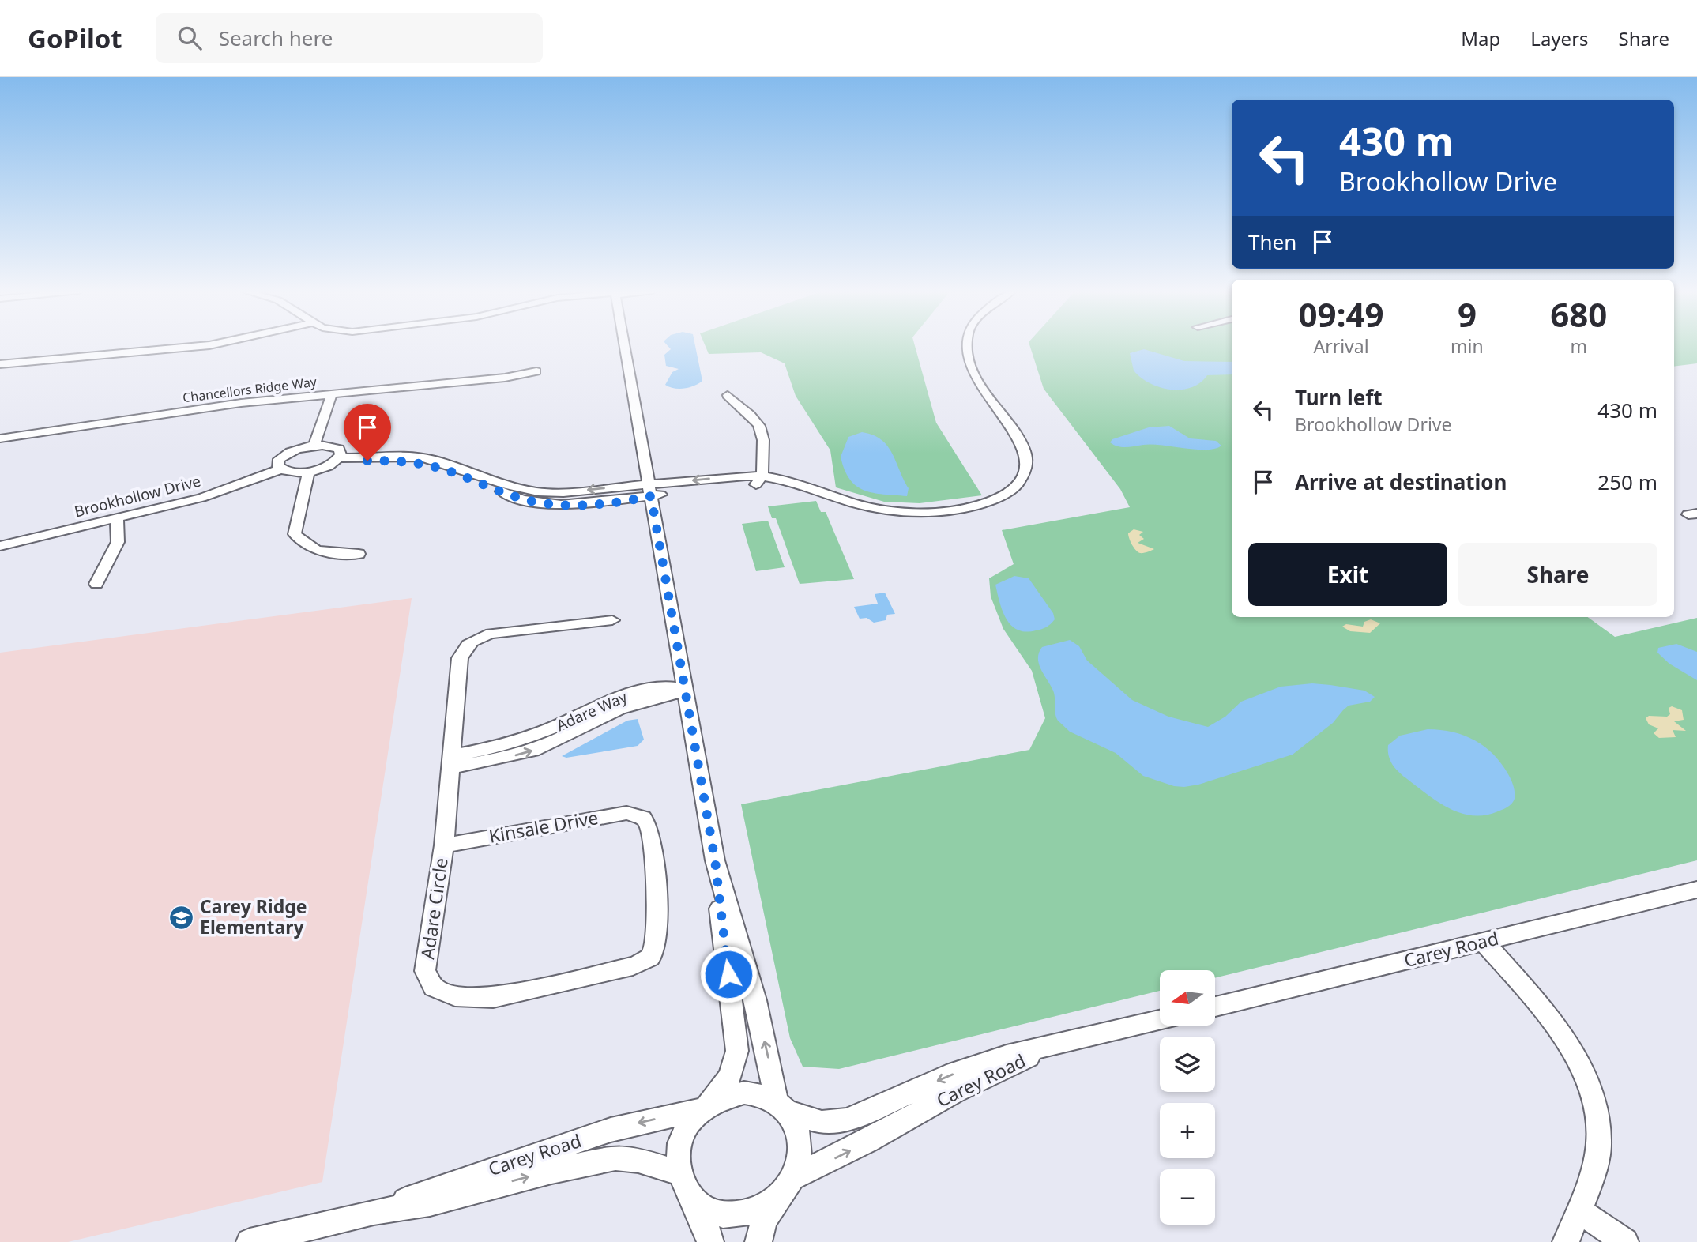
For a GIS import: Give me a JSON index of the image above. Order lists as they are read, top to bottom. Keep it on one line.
{"streets":{"street":["Chancellors Ridge Way","Brookhollow Drive","Adare Way","Kinsale Drive","Adare Circle","Carey Road"]},"crossings":[["Adare Way","Adare Circle"],["Kinsale Drive","Adare Circle"]],"places":{"school or university":["Carey Ridge Elementary"]},"north":"left","page":{"header":"GoPilot","search":"Search here","nav":["Map","Layers","Share"],"turn":["430 m","Brookhollow Drive"],"then":"Then","eta":["09:49","Arrival","9","min","680","m"],"list":[{"name":"Turn left","note":"Brookhollow Drive","value":"430 m"},{"name":"Arrive at destination","value":"250 m"}],"buttons":["Exit","Share"],"map_buttons":["+","−"]}}
